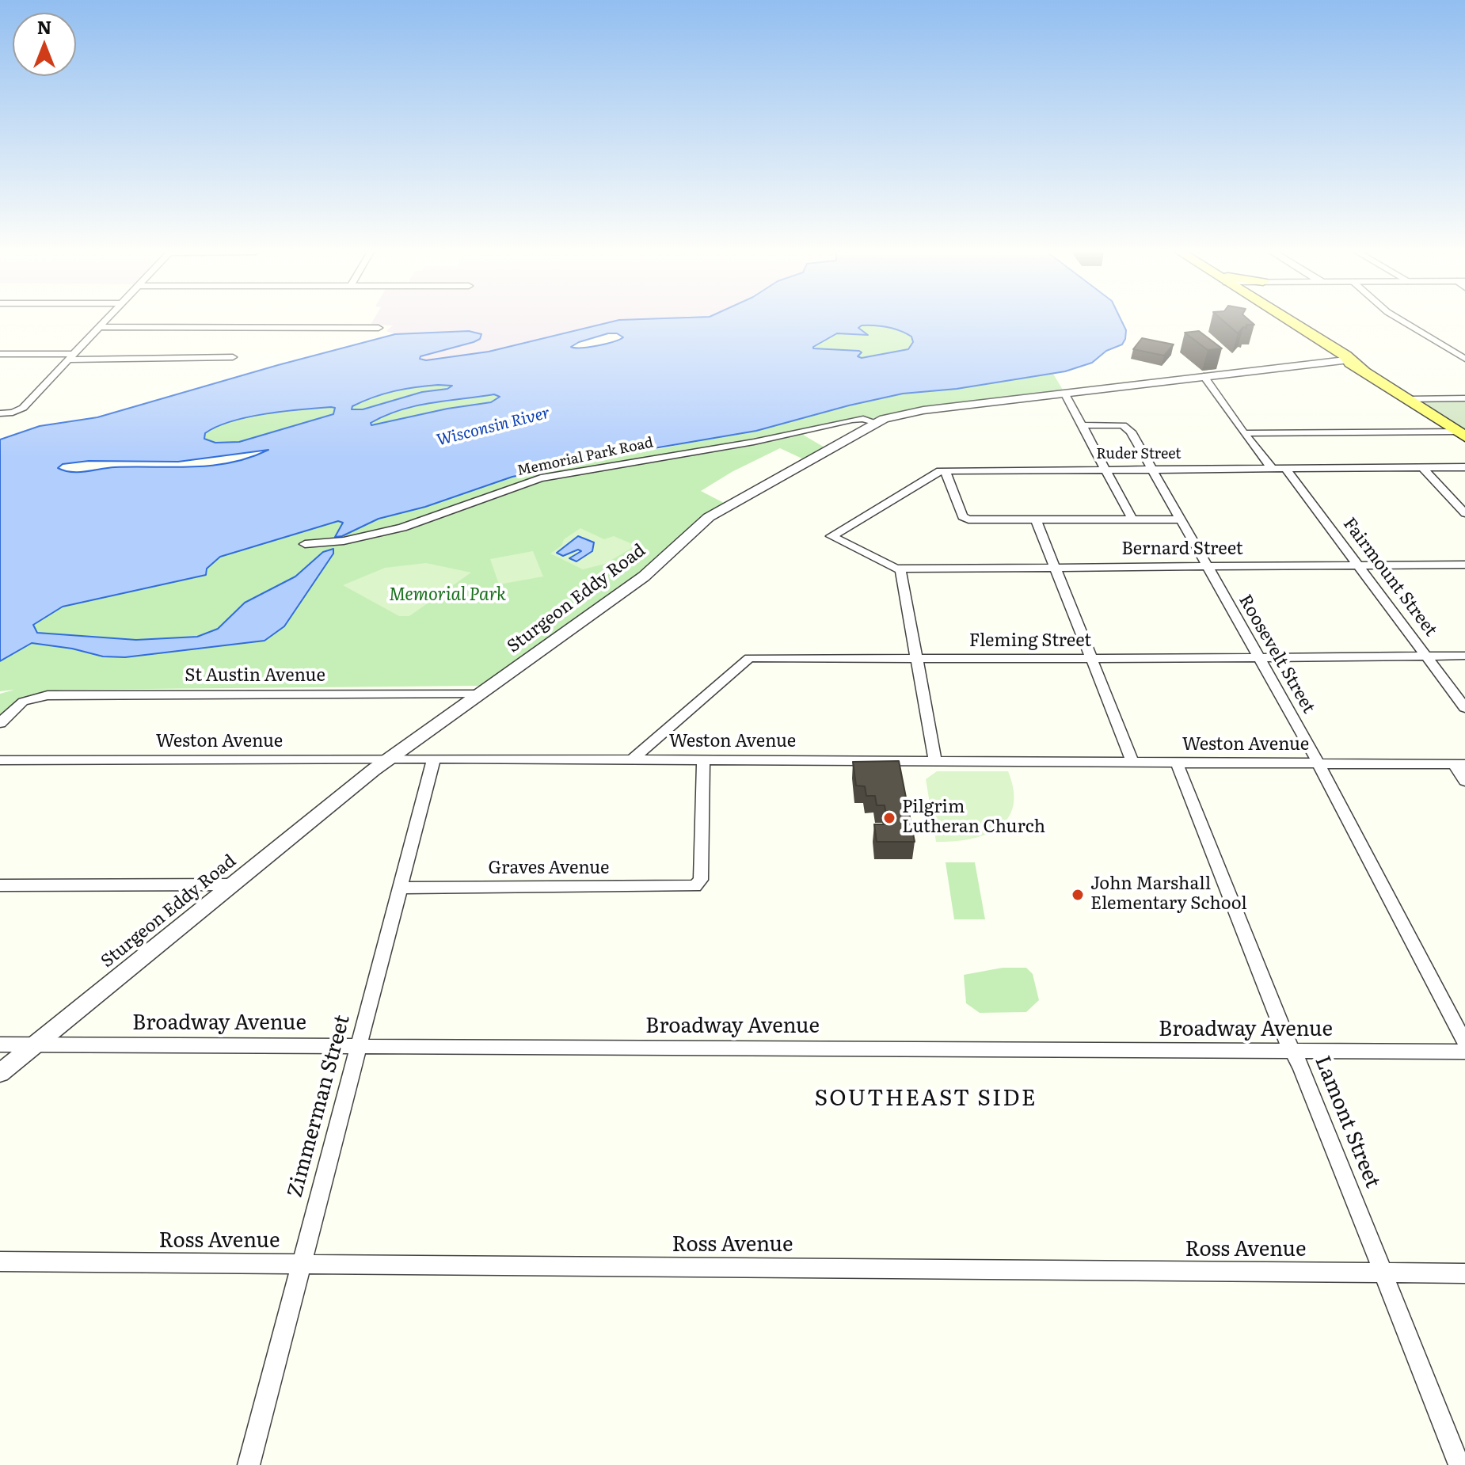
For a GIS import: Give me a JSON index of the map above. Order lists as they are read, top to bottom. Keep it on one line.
{"streets":{"street":["Ruder Street","Memorial Park Road","Bernard Street","Fairmount Street","Sturgeon Eddy Road","Fleming Street","Roosevelt Street","St Austin Avenue","Weston Avenue","Graves Avenue","Broadway Avenue","Zimmerman Street","Lamont Street","Ross Avenue"]},"crossings":[["Ruder Street","Bernard Street"],["Ruder Street","Fairmount Street"],["Ruder Street","Roosevelt Street"],["Memorial Park Road","Sturgeon Eddy Road"],["Bernard Street","Fairmount Street"],["Bernard Street","Roosevelt Street"],["Fairmount Street","Fleming Street"],["Sturgeon Eddy Road","St Austin Avenue"],["Sturgeon Eddy Road","Weston Avenue"],["Sturgeon Eddy Road","Broadway Avenue"],["Fleming Street","Roosevelt Street"],["Fleming Street","Weston Avenue"],["Roosevelt Street","Weston Avenue"],["Weston Avenue","Graves Avenue"],["Weston Avenue","Zimmerman Street"],["Weston Avenue","Lamont Street"],["Graves Avenue","Zimmerman Street"],["Broadway Avenue","Zimmerman Street"],["Broadway Avenue","Lamont Street"],["Zimmerman Street","Ross Avenue"],["Lamont Street","Ross Avenue"]],"districts":["SOUTHEAST SIDE"],"water":["Wisconsin River"],"parks":["Memorial Park"],"places":["Pilgrim Lutheran Church","John Marshall Elementary School"],"north":"top"}
